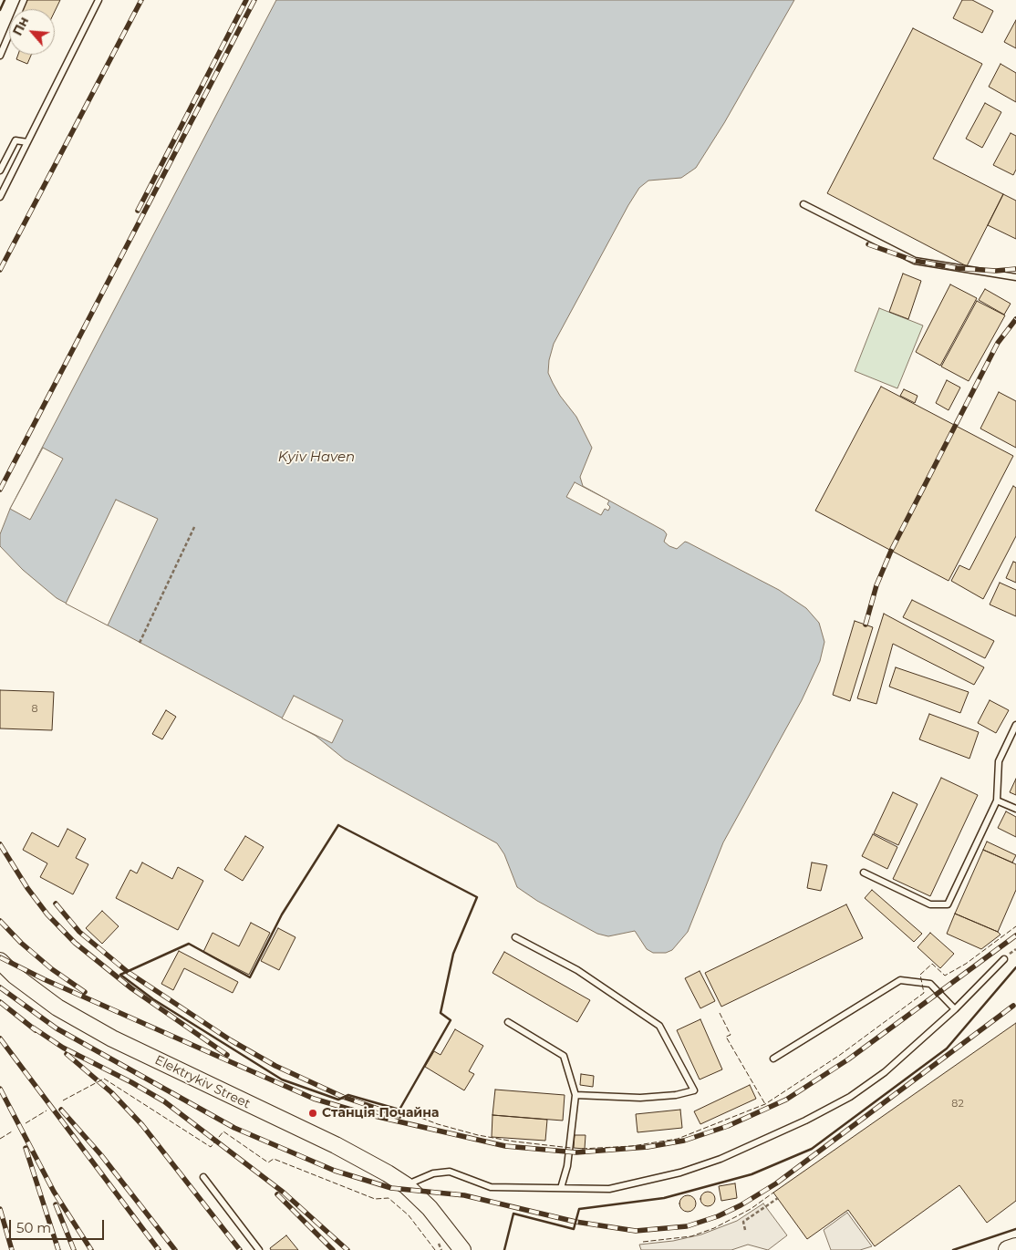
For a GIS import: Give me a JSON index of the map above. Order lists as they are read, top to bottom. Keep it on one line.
{"streets":{"street":["Elektrykiv Street"]},"water":["Kyiv Haven"],"places":["Станція Почайна"],"house_numbers":["8","82"],"scale_bar":"50 m","north":"top left"}
